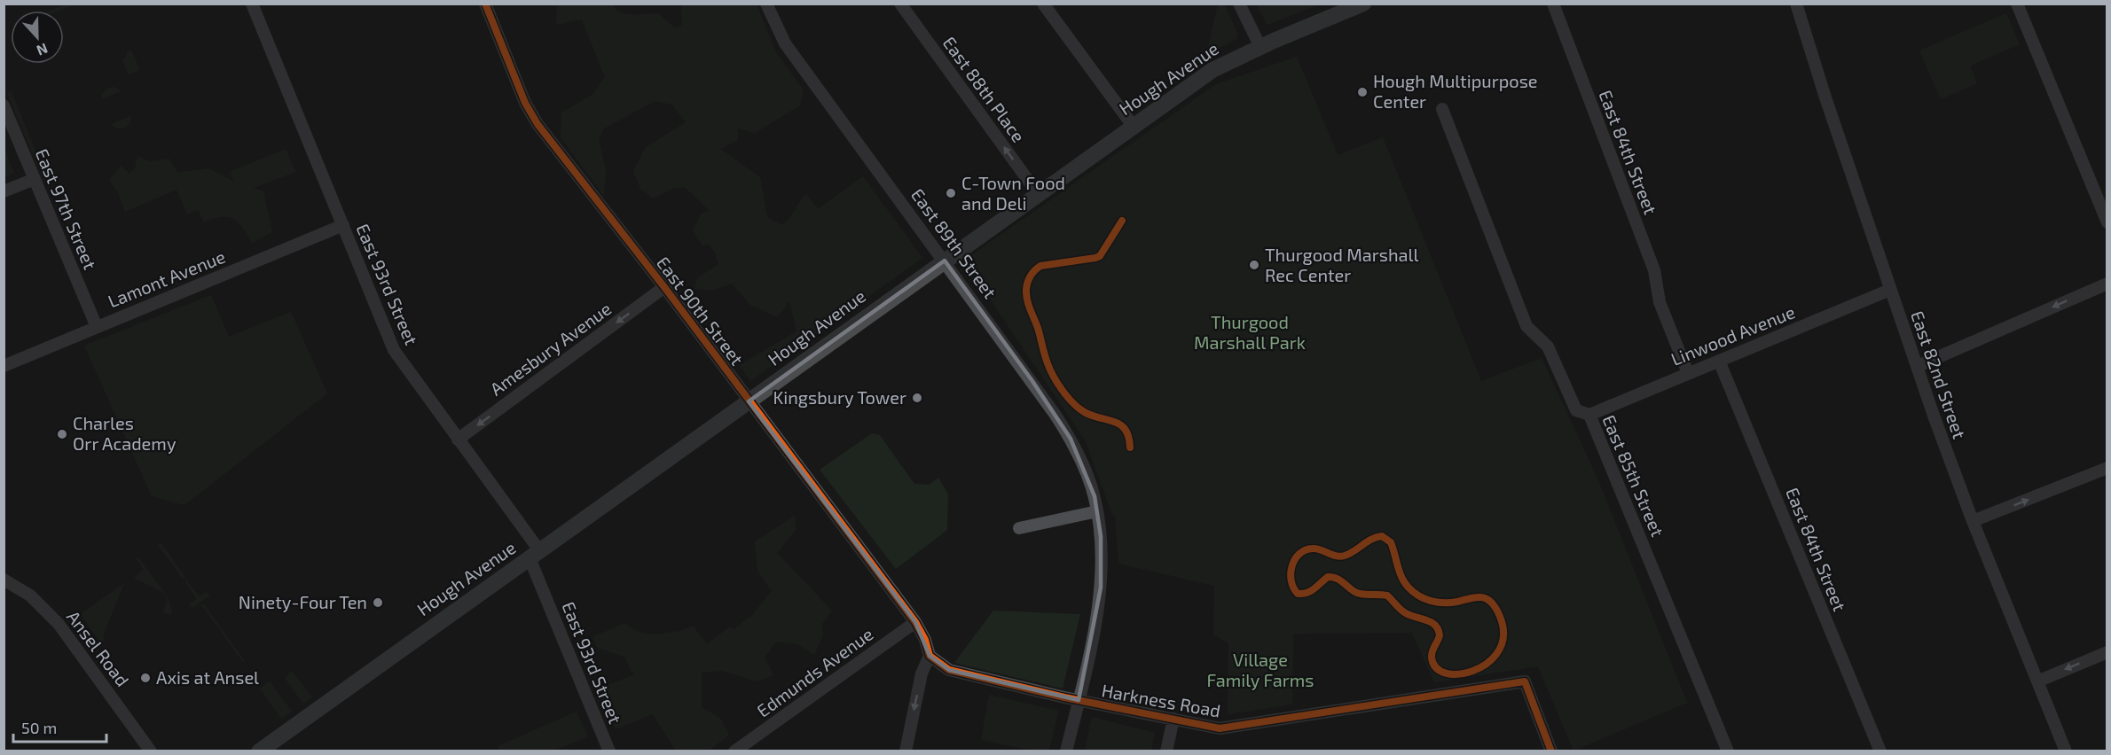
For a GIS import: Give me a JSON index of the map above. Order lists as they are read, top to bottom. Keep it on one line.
{"streets":{"street":["Hough Avenue","East 88th Place","East 84th Street","East 97th Street","East 89th Street","Lamont Avenue","East 93rd Street","East 90th Street","Linwood Avenue","Amesbury Avenue","East 82nd Street","East 85th Street","Ansel Road","Edmunds Avenue","Harkness Road"]},"crossings":[["Hough Avenue","East 88th Place"],["Hough Avenue","East 89th Street"],["Hough Avenue","East 93rd Street"],["Hough Avenue","East 90th Street"],["East 84th Street","Linwood Avenue"],["East 97th Street","Lamont Avenue"],["East 89th Street","Harkness Road"],["Lamont Avenue","East 93rd Street"],["East 93rd Street","Amesbury Avenue"],["East 90th Street","Amesbury Avenue"],["East 90th Street","Edmunds Avenue"],["Linwood Avenue","East 82nd Street"],["Linwood Avenue","East 85th Street"]],"one_way":["East 88th Place","Amesbury Avenue"],"parks":["Thurgood Marshall Park","Village Family Farms"],"places":["Hough Multipurpose Center","C-Town Food and Deli","Thurgood Marshall Rec Center","Kingsbury Tower","Charles Orr Academy","Ninety-Four Ten","Axis at Ansel"],"scale_bar":"50 m","north":"bottom"}
